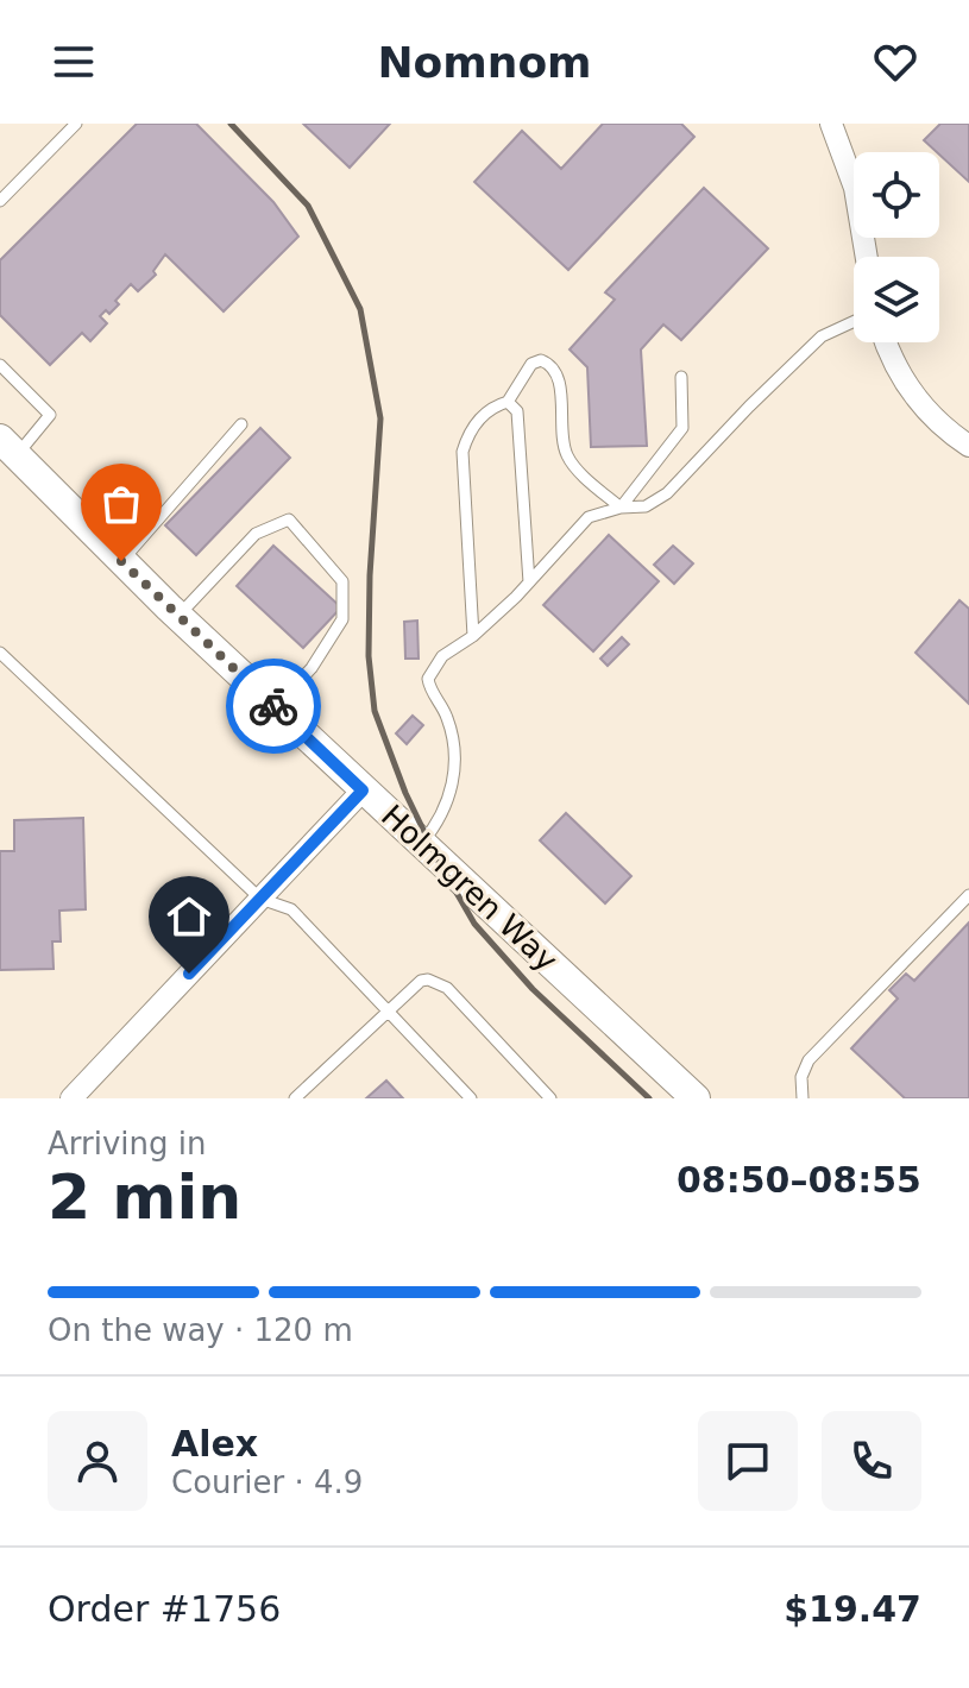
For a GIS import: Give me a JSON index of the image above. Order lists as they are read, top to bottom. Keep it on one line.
{"streets":{"street":["Holmgren Way"]},"page":{"header":"Nomnom","heading":["2 min","Arriving in","08:50–08:55"],"panel":["Alex","Courier · 4.9","Order #1756","$19.47"],"bar":"On the way · 120 m"}}
